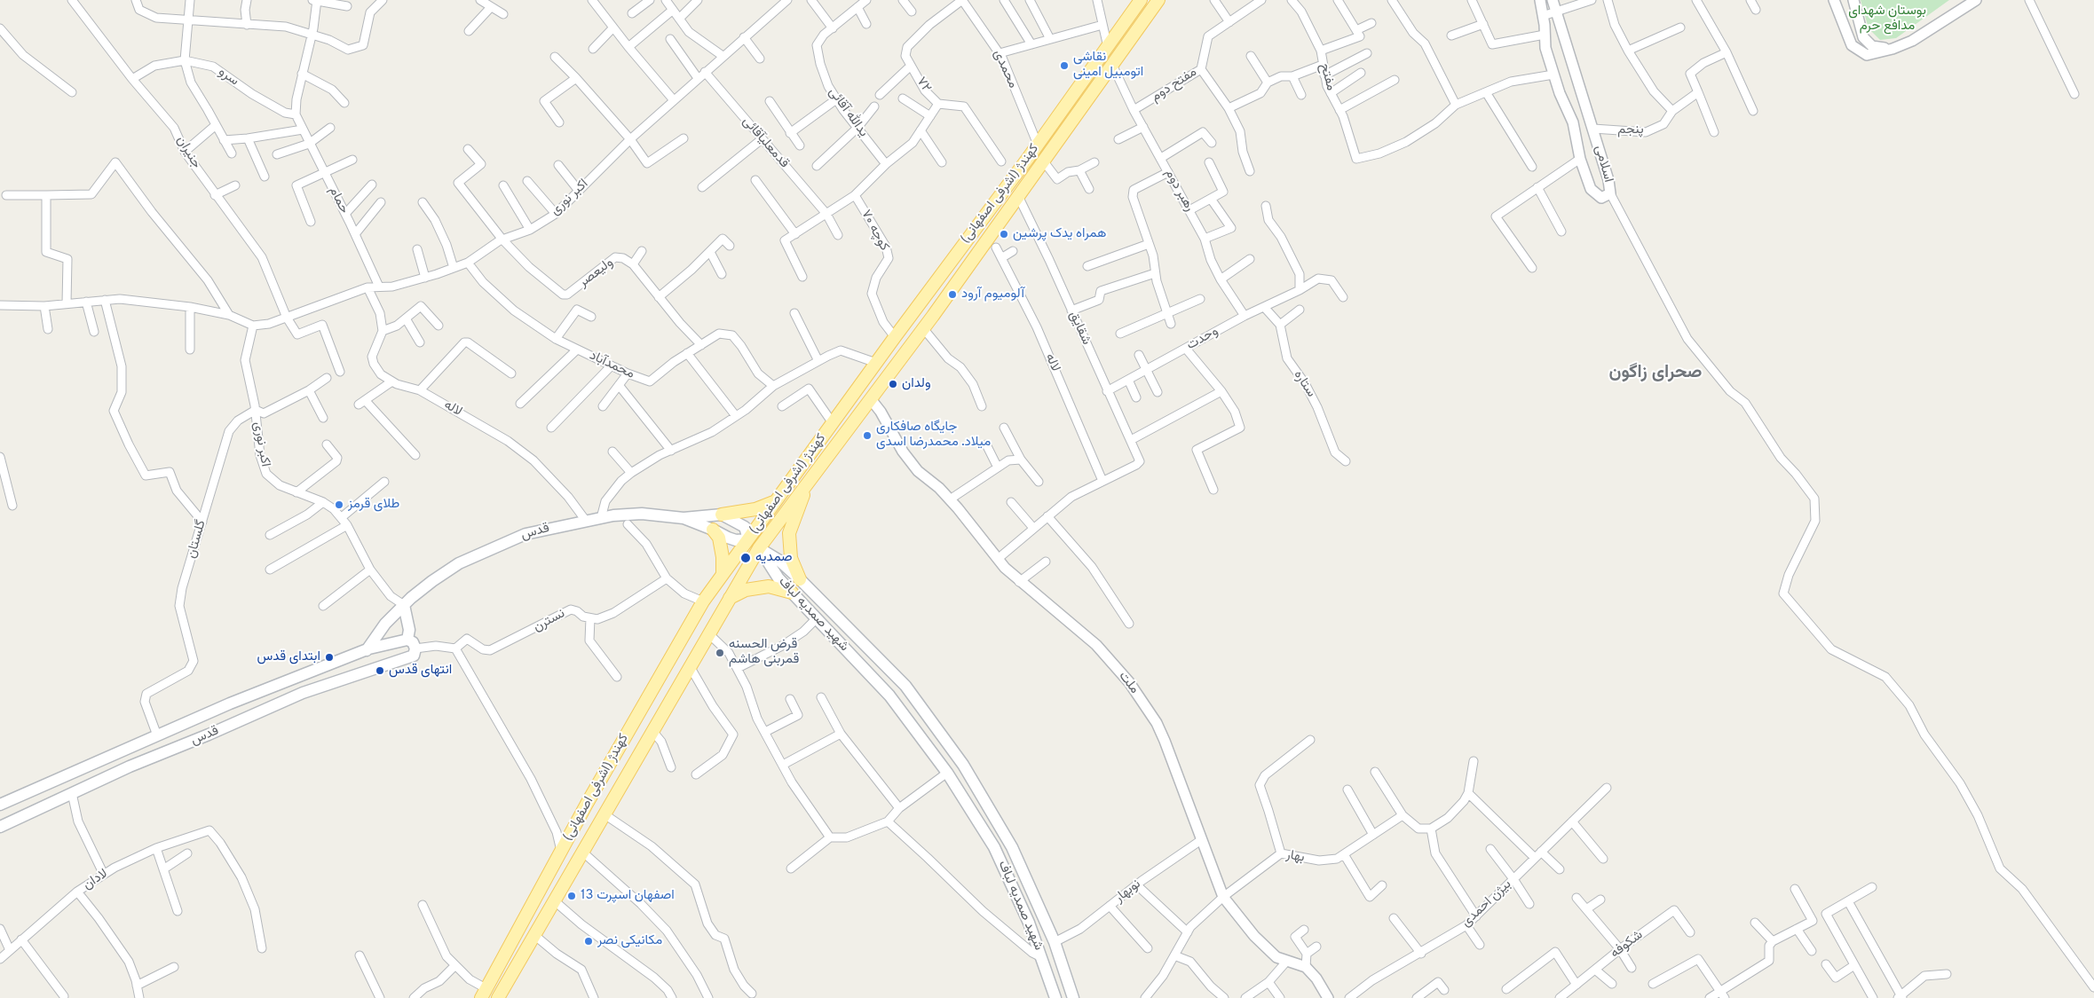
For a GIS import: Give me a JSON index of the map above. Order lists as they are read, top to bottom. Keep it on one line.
{"streets":{"main road":["کهندژ (اشرفی اصفهانی)","قدس","شهید صمدیه لباف"],"street":["محمدی","سرو","مفتح","۷۲","مفتح دوم","یدالله آقائی","پنجم","قدمعلیآقائی","جنیران","اسلامی","رهبر دوم","اکبر نوری","حمام","کوچه ۷۰","ولیعصر","شقایق","وحدت","لاله","محمدآباد","ستاره","گلستان","نسترن","ملت","بهار","لادان","نوبهار","بیژن احمدی","شکوفه"]},"crossings":[["محمدی","۷۲"],["محمدی","کهندژ (اشرفی اصفهانی)"],["سرو","جنیران"],["سرو","حمام"],["مفتح دوم","رهبر دوم"],["پنجم","اسلامی"],["قدمعلیآقائی","اکبر نوری"],["جنیران","اکبر نوری"],["رهبر دوم","کهندژ (اشرفی اصفهانی)"],["رهبر دوم","وحدت"],["کهندژ (اشرفی اصفهانی)","کوچه ۷۰"],["کهندژ (اشرفی اصفهانی)","شقایق"],["کهندژ (اشرفی اصفهانی)","شهید صمدیه لباف"],["کهندژ (اشرفی اصفهانی)","ملت"],["اکبر نوری","حمام"],["اکبر نوری","ولیعصر"],["اکبر نوری","محمدآباد"],["اکبر نوری","قدس"],["اکبر نوری","گلستان"],["ولیعصر","محمدآباد"],["شقایق","وحدت"],["شقایق","لاله"],["لاله","قدس"],["قدس","گلستان"],["شهید صمدیه لباف","نوبهار"],["ملت","بهار"],["ملت","نوبهار"]],"districts":["صحرای زاگون"],"parks":["بوستان شهدای مدافع حرم"],"places":["نقاشی اتومبیل امینی","همراه یدک پرشین","آلومیوم آرود","ولدان","جایگاه صافکاری میلاد. محمدرضا اسدی","طلای قرمز","صمدیه","قرض الحسنه قمربنی هاشم","ابتدای قدس","انتهای قدس","اصفهان اسپرت 13","مکانیکی نصر"]}
